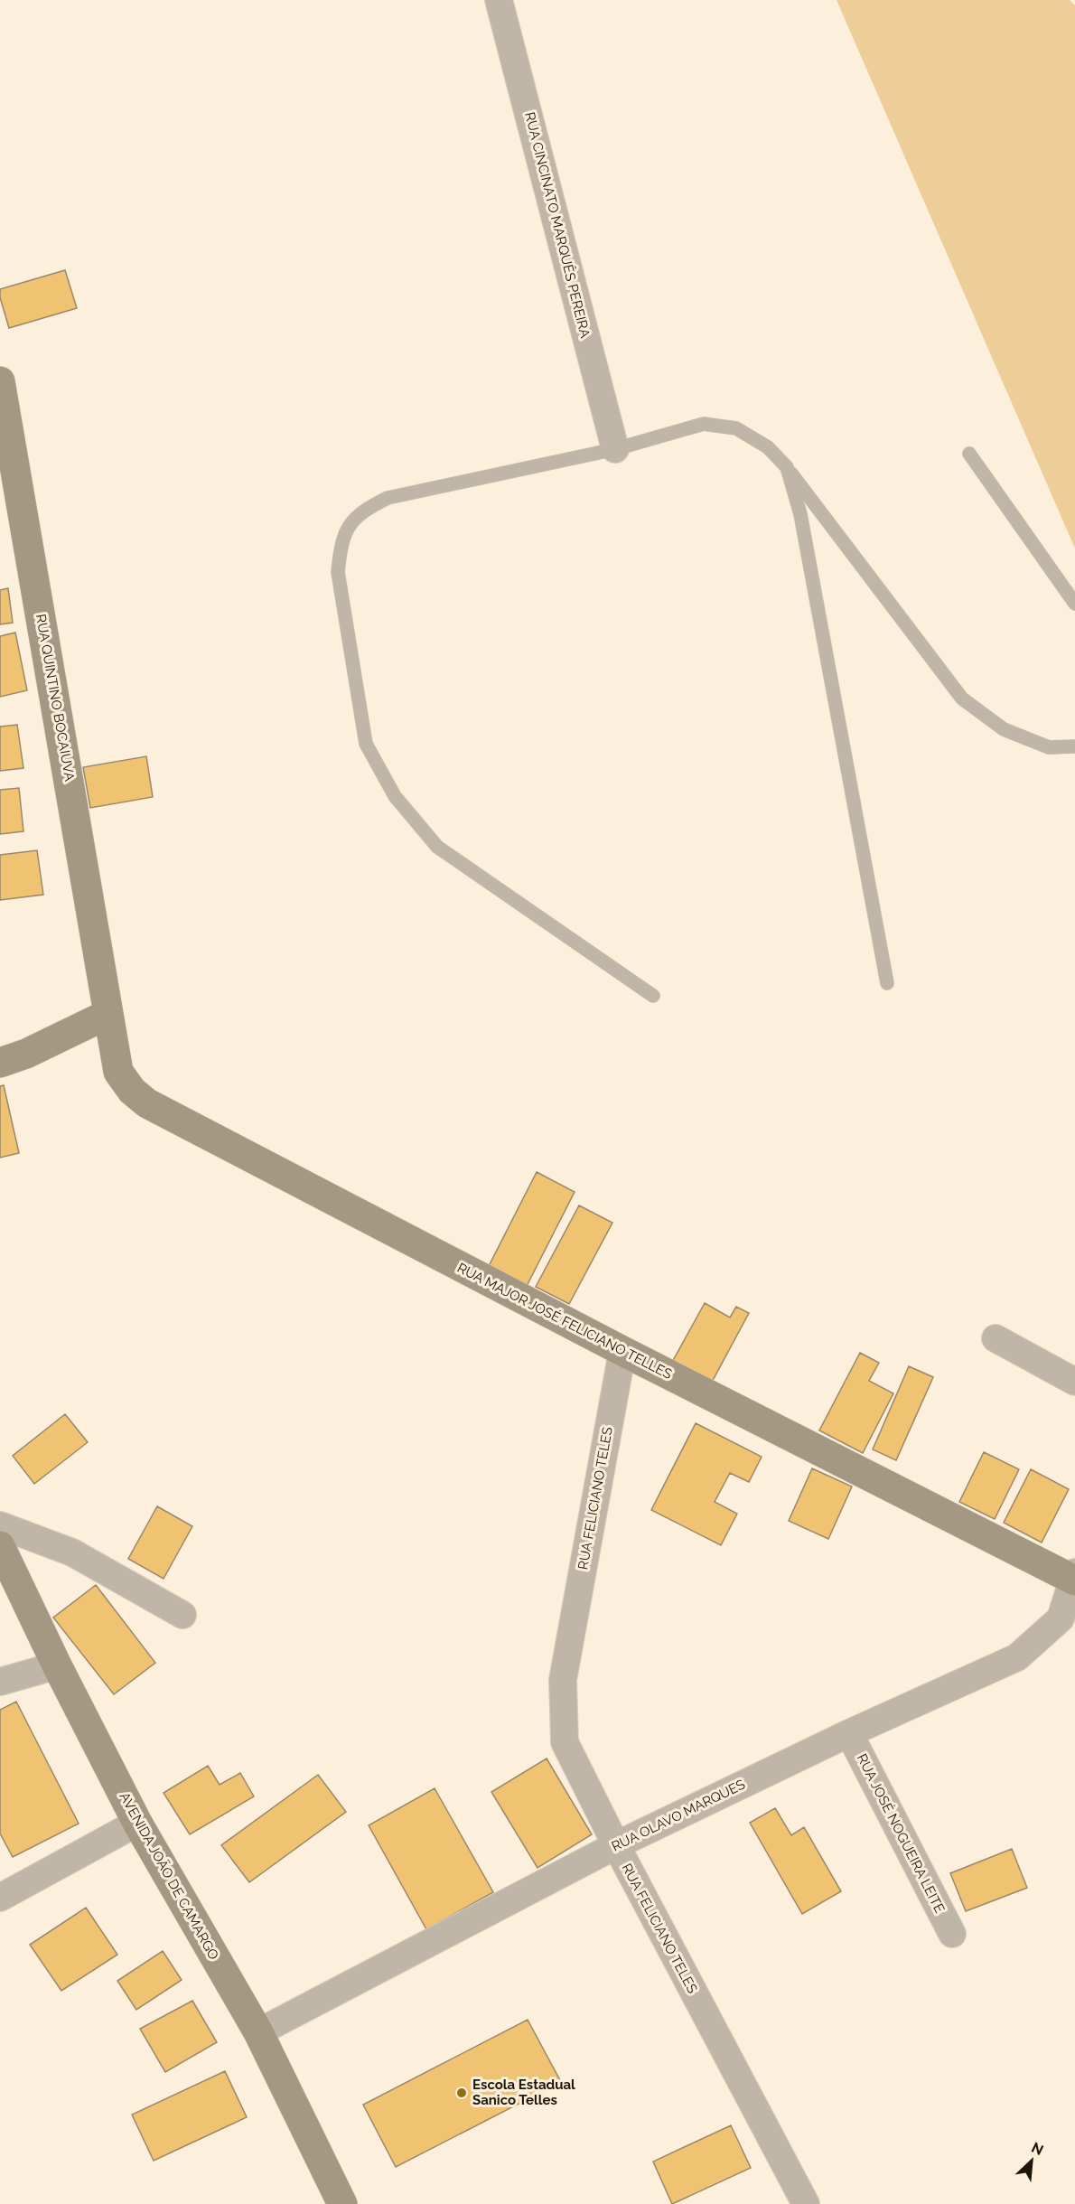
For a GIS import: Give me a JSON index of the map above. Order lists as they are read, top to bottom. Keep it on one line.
{"streets":{"main road":["RUA QUINTINO BOCAIUVA","RUA MAJOR JOSÉ FELICIANO TELLES","AVENIDA JOÃO DE CAMARGO"],"street":["RUA CINCINATO MARQUÊS PEREIRA","RUA FELICIANO TELES","RUA OLAVO MARQUES","RUA JOSÉ NOGUEIRA LEITE"]},"crossings":[["RUA QUINTINO BOCAIUVA","RUA MAJOR JOSÉ FELICIANO TELLES"],["RUA MAJOR JOSÉ FELICIANO TELLES","RUA FELICIANO TELES"],["RUA MAJOR JOSÉ FELICIANO TELLES","RUA OLAVO MARQUES"],["RUA FELICIANO TELES","RUA OLAVO MARQUES"],["RUA OLAVO MARQUES","RUA JOSÉ NOGUEIRA LEITE"],["RUA OLAVO MARQUES","AVENIDA JOÃO DE CAMARGO"]],"places":["Escola Estadual Sanico Telles"],"north":"top right"}
